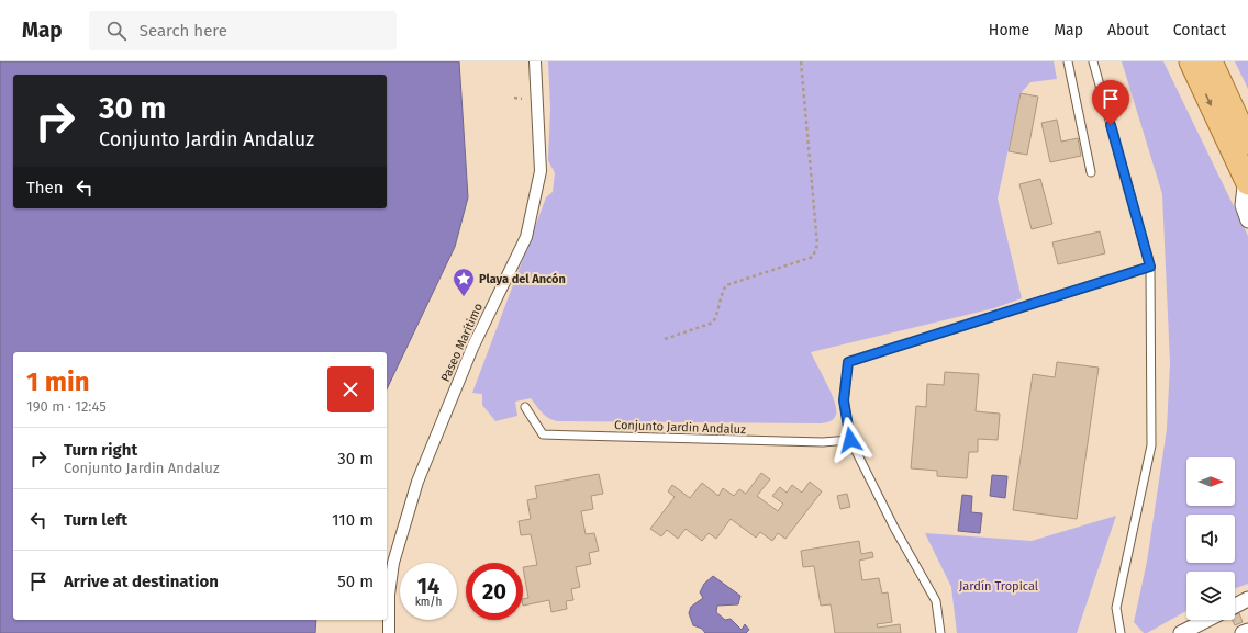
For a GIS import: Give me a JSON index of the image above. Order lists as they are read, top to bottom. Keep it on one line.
{"streets":{"street":["Paseo Marítimo"],"lane":["Conjunto Jardin Andaluz"]},"parks":["Jardín Tropical"],"places":{"place":["Playa del Ancón"]},"north":"right","page":{"header":"Map","search":"Search here","nav":["Home","Map","About","Contact"],"turn":["30 m","Conjunto Jardin Andaluz"],"then":"Then","heading":["1 min","190 m · 12:45"],"list":[{"name":"Turn right","note":"Conjunto Jardin Andaluz","value":"30 m"},{"name":"Turn left","value":"110 m"},{"name":"Arrive at destination","value":"50 m"}],"speed":"14 km/h","limit":"20"}}
